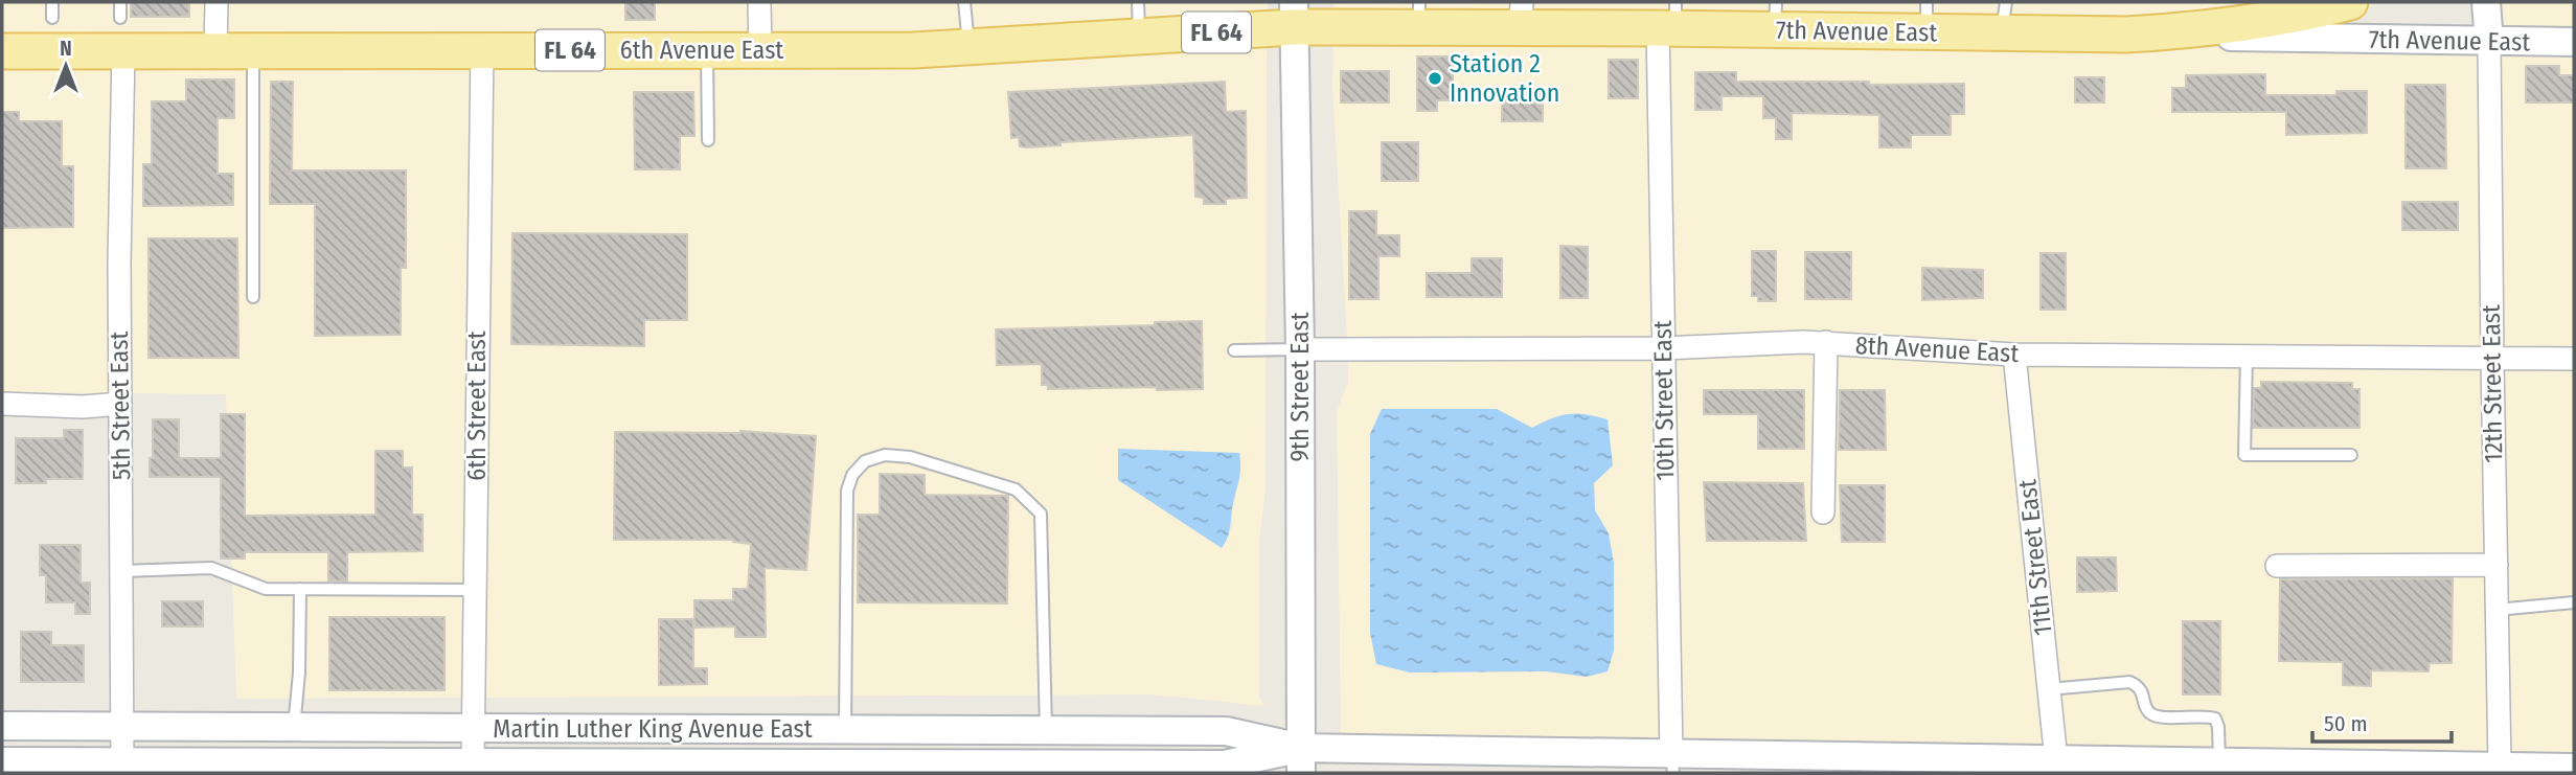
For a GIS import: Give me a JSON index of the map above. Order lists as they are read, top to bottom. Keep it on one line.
{"streets":{"main road":["7th Avenue East","FL 64","6th Avenue East"],"street":["8th Avenue East","12th Street East","9th Street East","10th Street East","5th Street East","6th Street East","11th Street East","Martin Luther King Avenue East"]},"crossings":[["7th Avenue East","FL 64"],["7th Avenue East","6th Avenue East"],["7th Avenue East","12th Street East"],["7th Avenue East","9th Street East"],["7th Avenue East","10th Street East"],["6th Avenue East","5th Street East"],["6th Avenue East","6th Street East"],["8th Avenue East","12th Street East"],["8th Avenue East","9th Street East"],["8th Avenue East","10th Street East"],["8th Avenue East","11th Street East"],["12th Street East","Martin Luther King Avenue East"],["9th Street East","Martin Luther King Avenue East"],["10th Street East","Martin Luther King Avenue East"],["5th Street East","Martin Luther King Avenue East"],["6th Street East","Martin Luther King Avenue East"],["11th Street East","Martin Luther King Avenue East"]],"places":["Station 2 Innovation"],"scale_bar":"50 m","north":"top"}
